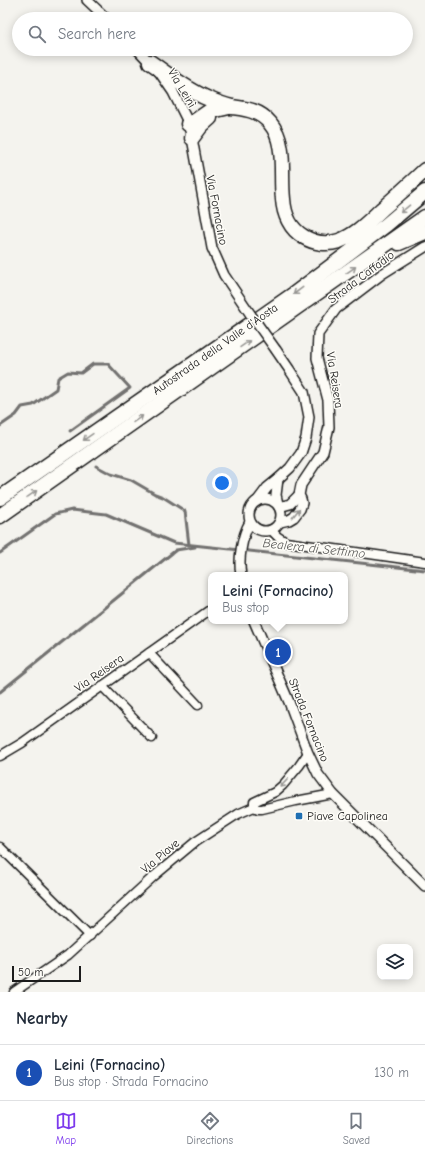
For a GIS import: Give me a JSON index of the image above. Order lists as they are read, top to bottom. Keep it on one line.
{"streets":{"highway":["Autostrada della Valle d'Aosta"],"street":["Via Leinì","Via Fornacino","Strada Caffadio","Via Reisera","Strada Fornacino","Via Piave"]},"crossings":[["Via Leinì","Via Fornacino"],["Via Fornacino","Via Reisera"],["Strada Caffadio","Via Reisera"],["Strada Fornacino","Via Piave"]],"water":["Bealera di Settimo"],"places":{"transit":["Piave Capolinea"]},"scale_bar":"50 m","page":{"search":"Search here","popup":["Leini (Fornacino)","Bus stop"],"pins":"1","scale":"50 m","heading":"Nearby","list":[{"mark":"1","name":"Leini (Fornacino)","note":"Bus stop · Strada Fornacino","value":"130 m"}],"nav":["Map","Directions","Saved"]}}
